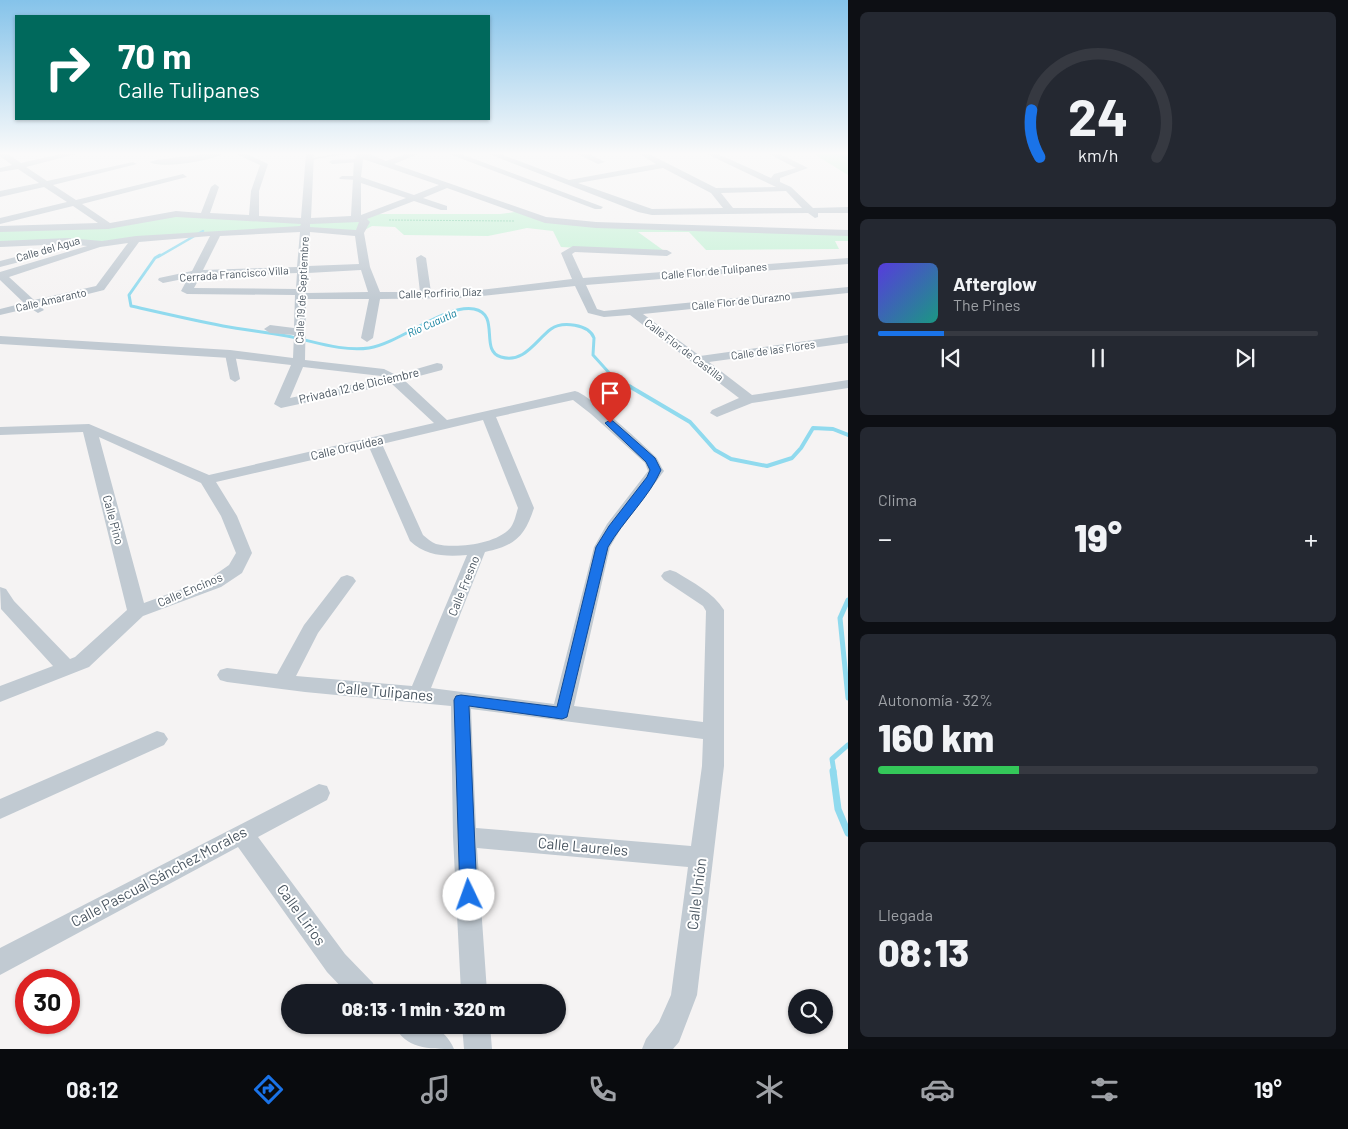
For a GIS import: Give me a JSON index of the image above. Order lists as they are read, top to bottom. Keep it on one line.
{"streets":{"street":["Calle del Agua","Calle Flor de Tulipanes","Cerrada Francisco Villa","Calle 19 de Septiembre","Calle Porfirio Díaz","Calle Amaranto","Calle Flor de Durazno","Calle Flor de Castilla","Calle de las Flores","Privada 12 de Diciembre","Calle Orquídea","Calle Pino","Calle Fresno","Calle Encinos","Calle Tulipanes","Calle Laureles","Calle Pascual Sánchez Morales","Calle Unión","Calle Lirios"]},"crossings":[["Calle Flor de Tulipanes","Calle Porfirio Díaz"],["Calle Flor de Tulipanes","Calle Flor de Castilla"],["Cerrada Francisco Villa","Calle 19 de Septiembre"],["Cerrada Francisco Villa","Calle Porfirio Díaz"],["Calle 19 de Septiembre","Calle Porfirio Díaz"],["Calle 19 de Septiembre","Privada 12 de Diciembre"],["Calle Porfirio Díaz","Calle Flor de Castilla"],["Calle Flor de Durazno","Calle Flor de Castilla"],["Calle Flor de Castilla","Calle de las Flores"],["Calle Orquídea","Calle Fresno"],["Calle Orquídea","Calle Encinos"],["Calle Orquídea","Calle Tulipanes"],["Calle Pino","Calle Encinos"],["Calle Fresno","Calle Tulipanes"],["Calle Tulipanes","Calle Unión"],["Calle Laureles","Calle Unión"],["Calle Pascual Sánchez Morales","Calle Lirios"]],"water":["Río Cuautla"],"page":{"turn":["70 m","Calle Tulipanes"],"song":["Afterglow","The Pines"],"tile":["Clima",["Autonomía · 32%","160 km"],["Llegada","08:13"]],"heat":["−","19°","+"],"limit":"30","trip":"08:13 · 1 min · 320 m","tabs":["08:12","19°"],"gauge":["24","km/h"]}}
